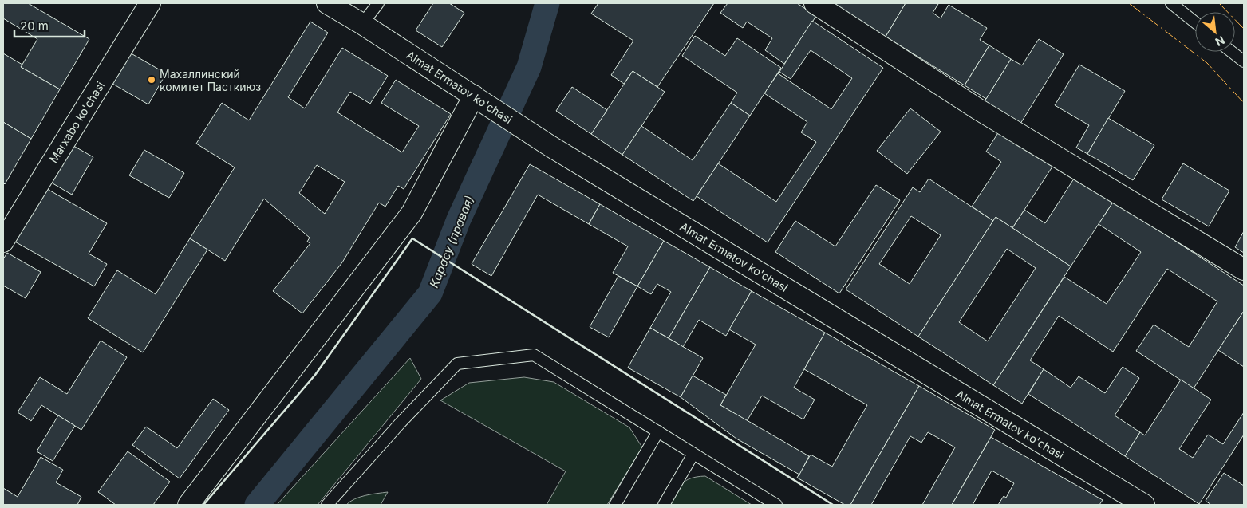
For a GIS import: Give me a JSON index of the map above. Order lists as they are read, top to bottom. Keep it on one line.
{"streets":{"street":["Almat Ermatov ko'chasi","Marxabo ko'chasi"]},"water":["Карасу (правая)"],"places":["Махаллинский комитет Пасткиюз"],"scale_bar":"20 m","north":"bottom right"}
